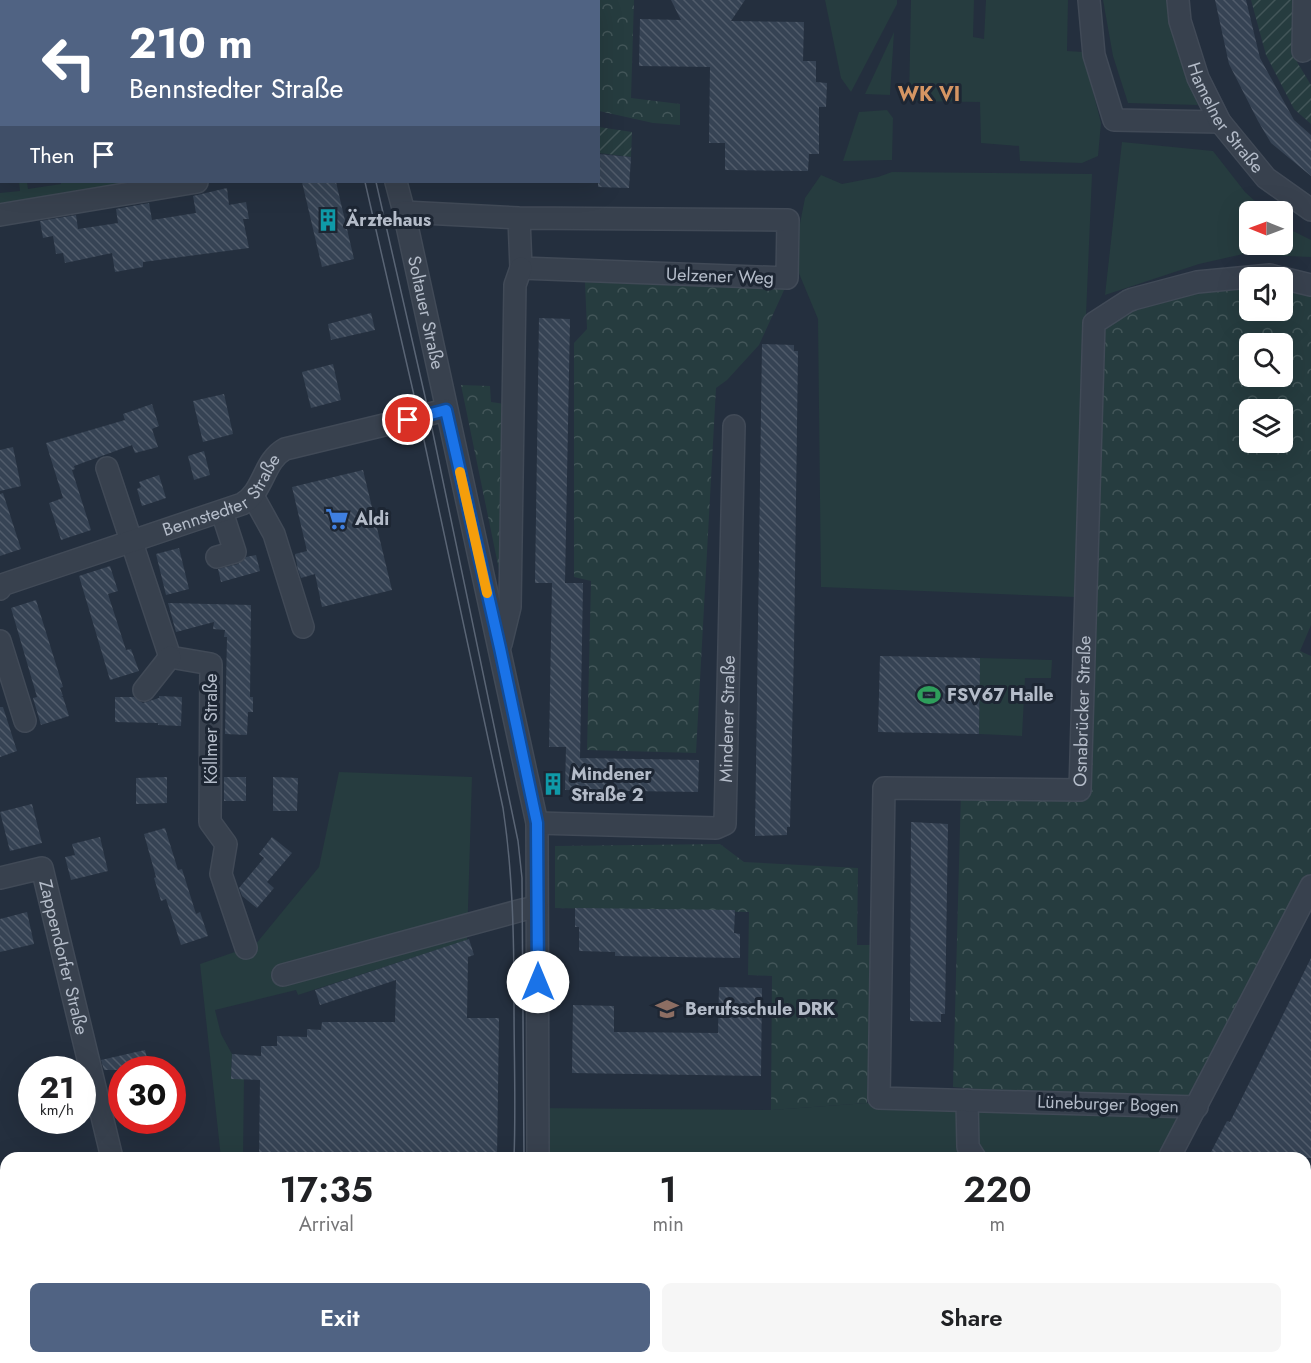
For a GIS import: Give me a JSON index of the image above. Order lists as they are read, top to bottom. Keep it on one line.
{"streets":{"street":["Hamelner Straße","Uelzener Weg","Soltauer Straße","Bennstedter Straße","Osnabrücker Straße","Mindener Straße","Köllmer Straße","Zappendorfer Straße","Lüneburger Bogen"]},"crossings":[["Uelzener Weg","Soltauer Straße"],["Soltauer Straße","Bennstedter Straße"],["Soltauer Straße","Mindener Straße"],["Osnabrücker Straße","Lüneburger Bogen"]],"districts":["WK VI"],"places":{"building":["Ärztehaus","Mindener Straße 2"],"supermarket":["Aldi"],"sports":["FSV67 Halle"],"school or university":["Berufsschule DRK"]},"north":"left","page":{"turn":["210 m","Bennstedter Straße"],"then":"Then","speed":"21 km/h","limit":"30","eta":["17:35","Arrival","1","min","220","m"],"buttons":["Exit","Share"]}}
